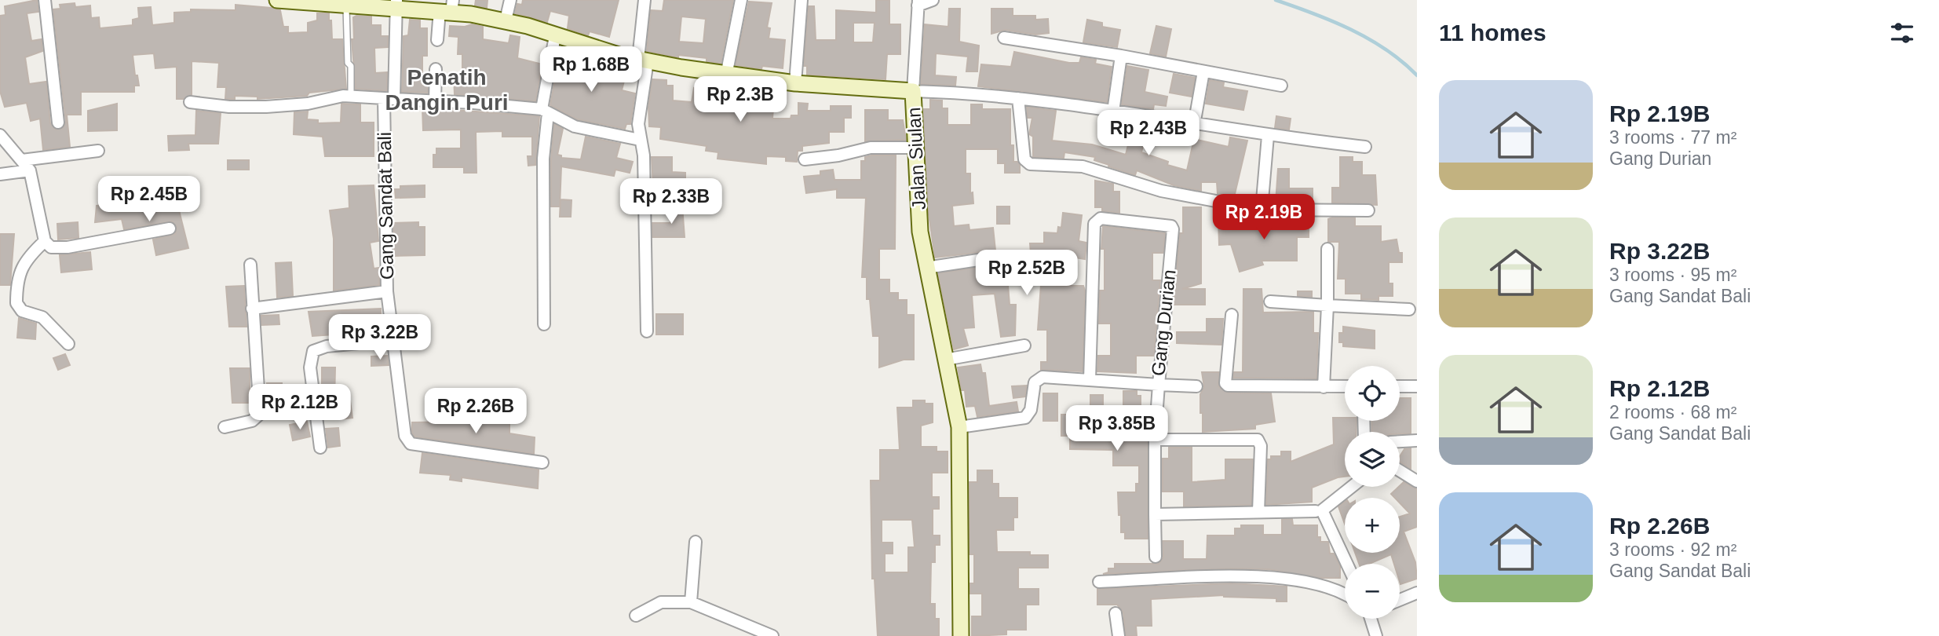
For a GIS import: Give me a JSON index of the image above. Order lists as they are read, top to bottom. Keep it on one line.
{"streets":{"street":["Jalan Siulan","Gang Sandat Bali","Gang Durian"]},"crossings":[["Jalan Siulan","Gang Sandat Bali"],["Jalan Siulan","Gang Durian"]],"districts":["Penatih Dangin Puri"],"page":{"heading":"11 homes","price":["Rp 1.68B","Rp 2.3B","Rp 2.43B","Rp 2.45B","Rp 2.33B","Rp 2.19B","Rp 2.52B","Rp 3.22B","Rp 2.12B","Rp 2.26B","Rp 3.85B"],"list":[{"name":"Rp 2.19B","note":"3 rooms · 77 m² · Gang Durian"},{"name":"Rp 3.22B","note":"3 rooms · 95 m² · Gang Sandat Bali"},{"name":"Rp 2.12B","note":"2 rooms · 68 m² · Gang Sandat Bali"},{"name":"Rp 2.26B","note":"3 rooms · 92 m² · Gang Sandat Bali"}],"map_buttons":["+","−"]}}
